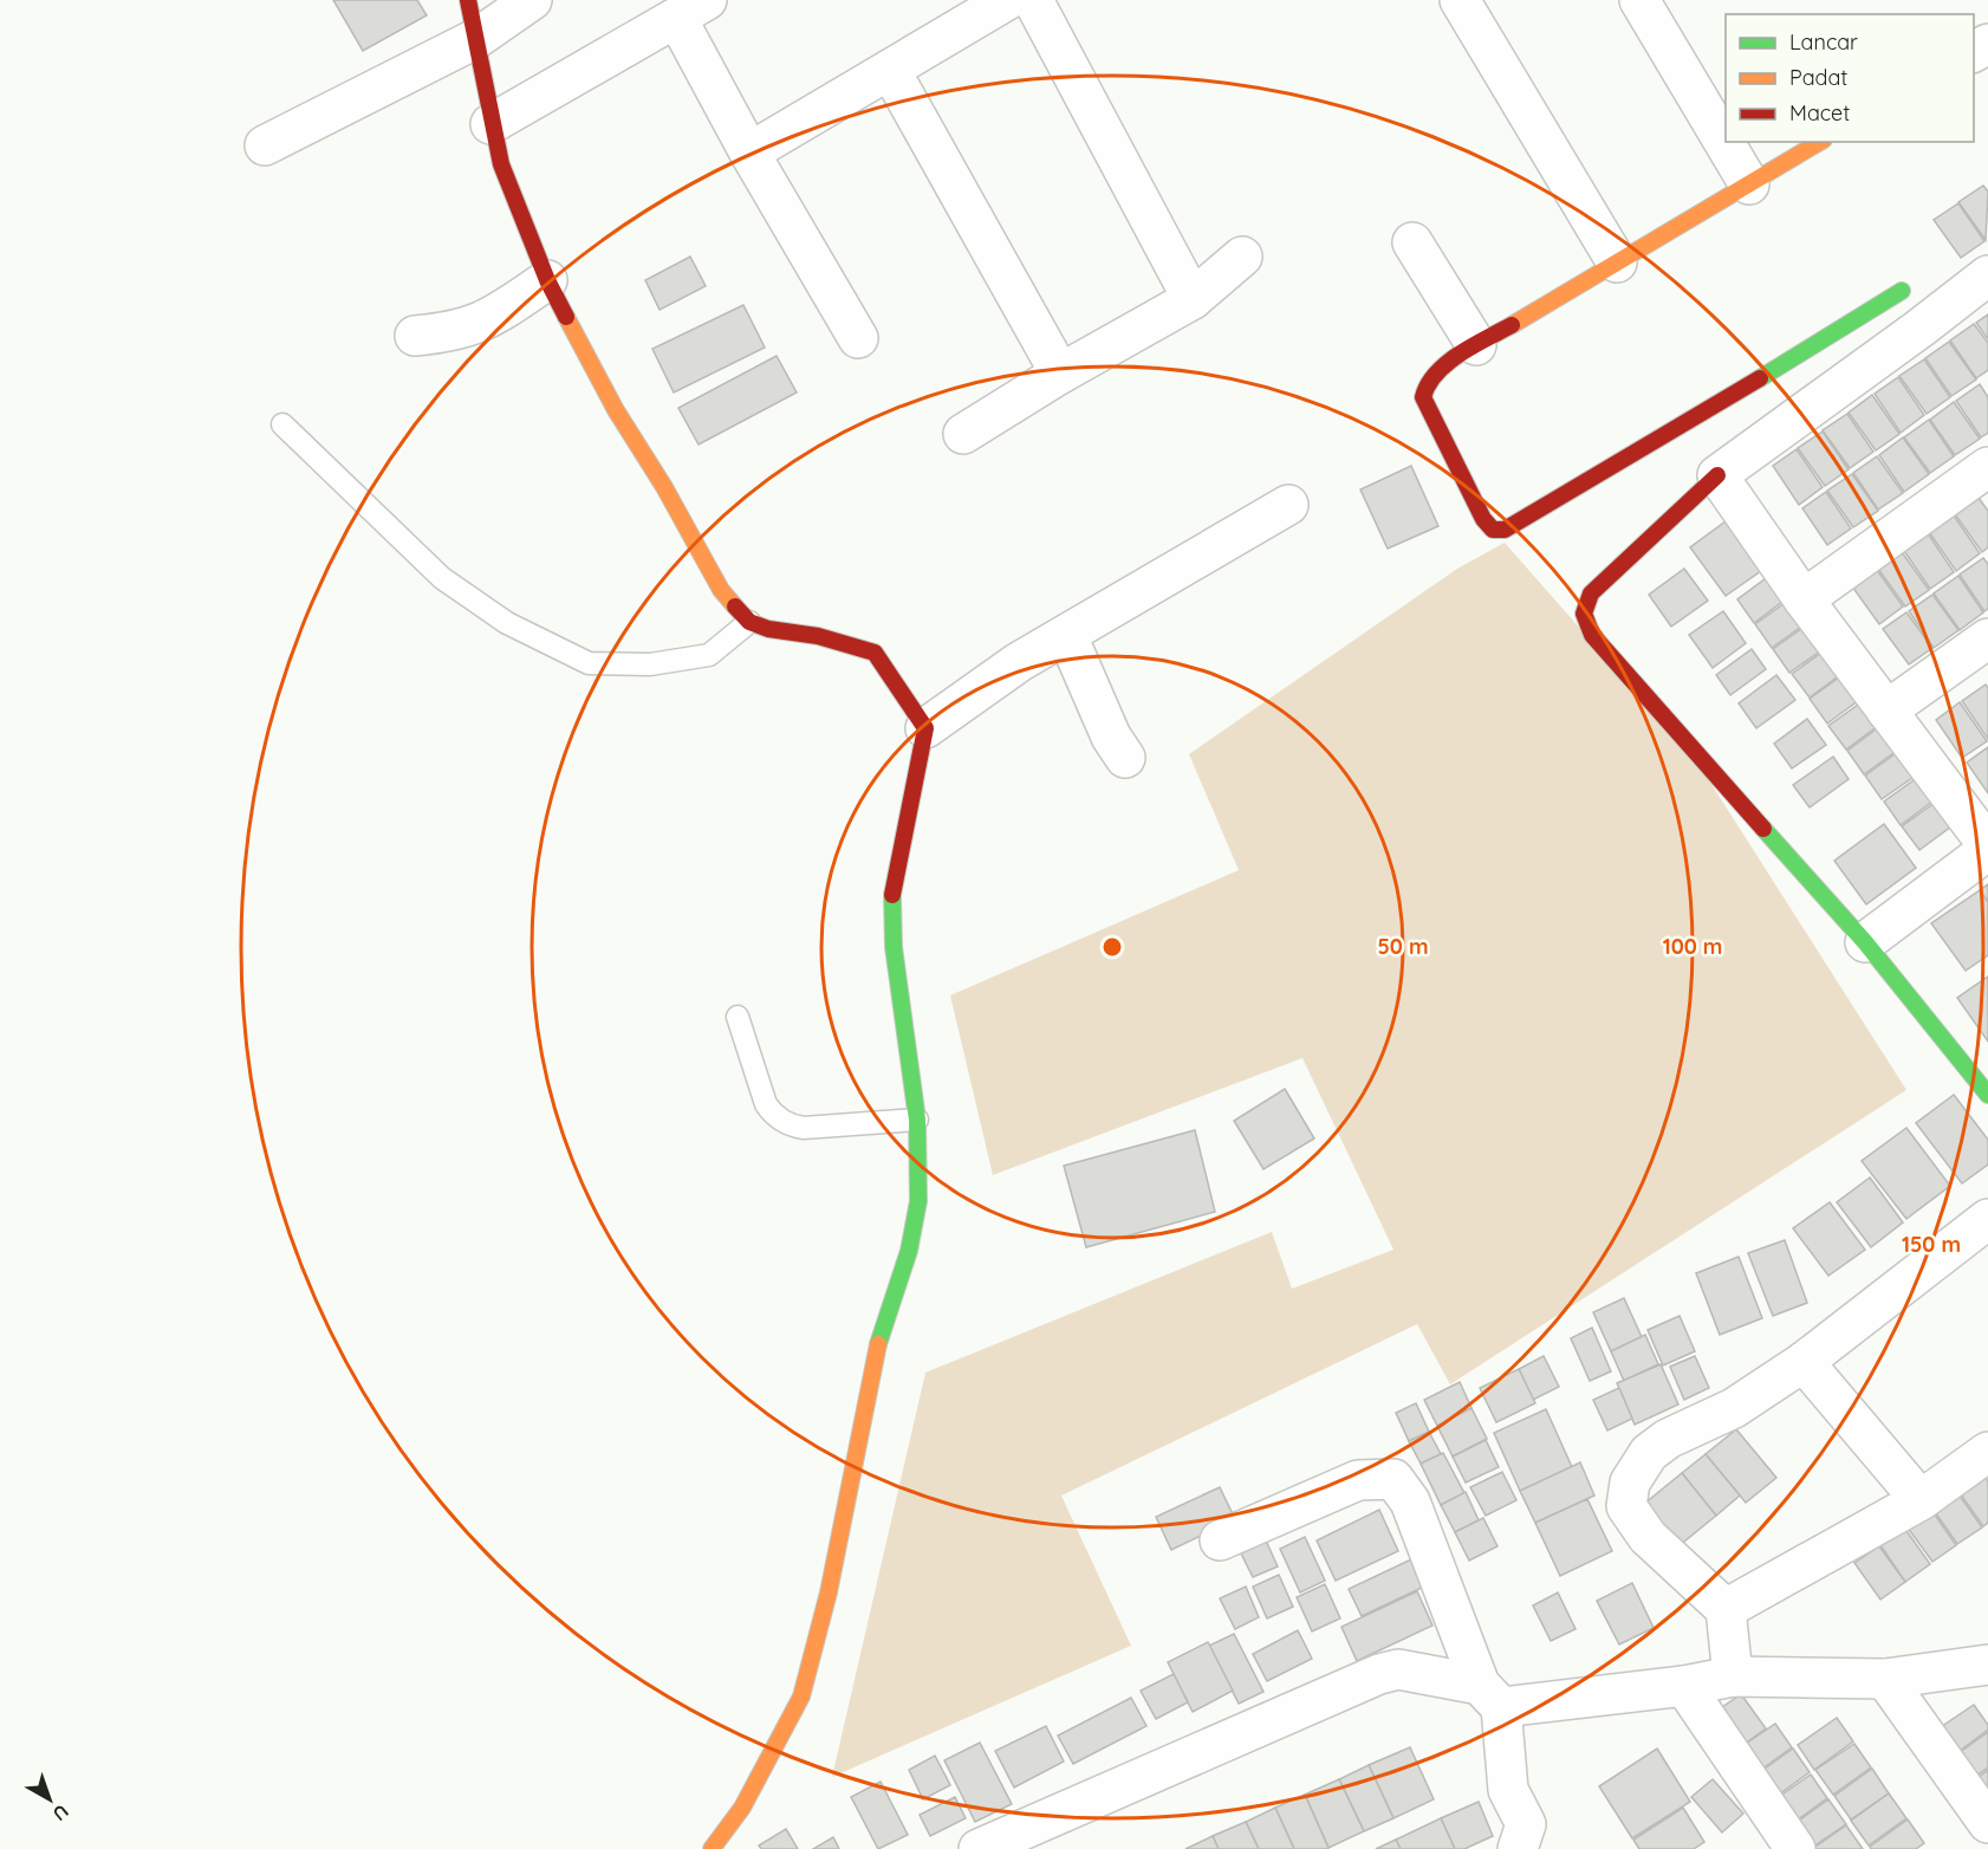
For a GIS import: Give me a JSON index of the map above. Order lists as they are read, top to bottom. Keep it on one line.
{"legend":["Lancar","Padat","Macet"],"north":"bottom right","rings":["50 m","100 m","150 m"]}
